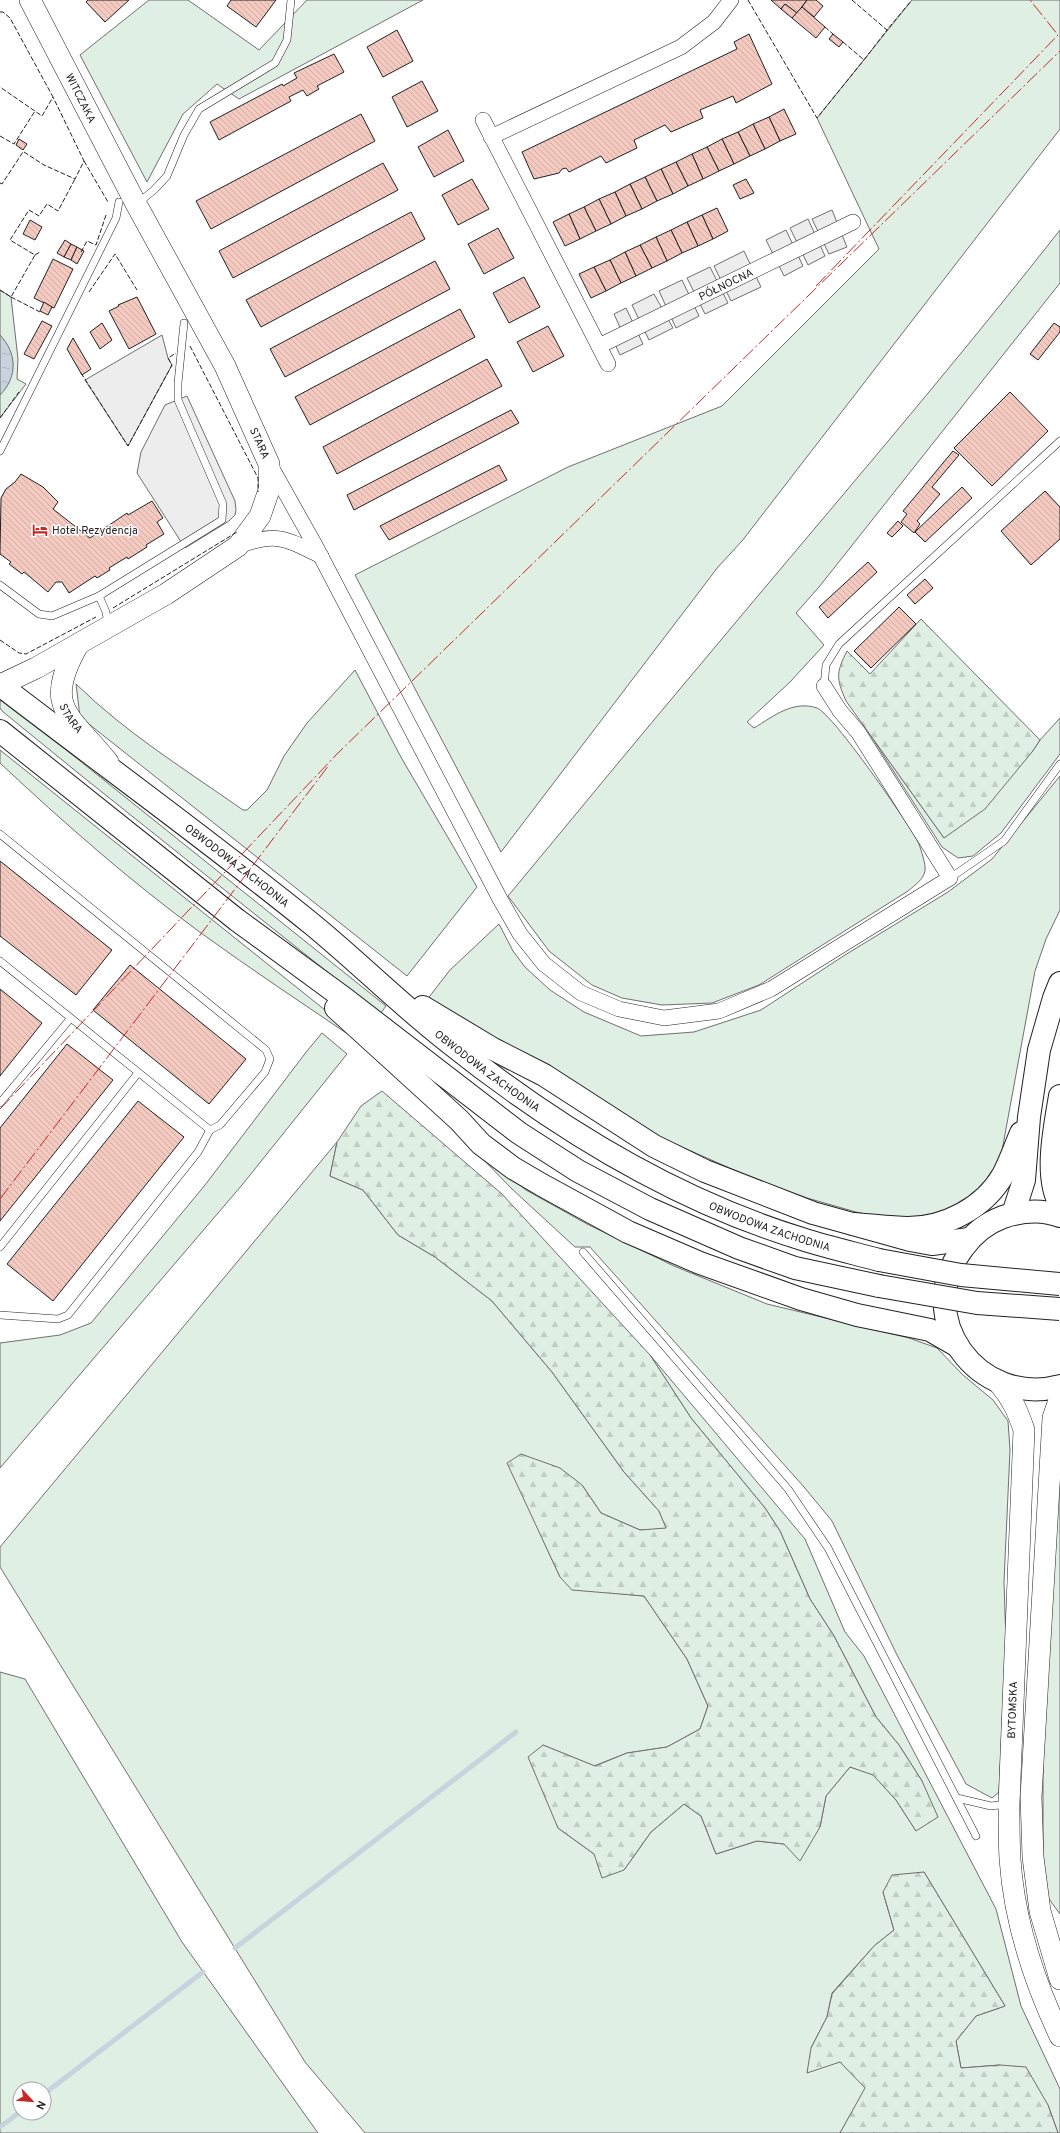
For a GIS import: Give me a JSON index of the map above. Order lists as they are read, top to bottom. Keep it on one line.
{"streets":{"main road":["OBWODOWA ZACHODNIA"],"street":["WITCZAKA","PÓŁNOCNA","STARA","BYTOMSKA"]},"crossings":[["WITCZAKA","STARA"],["STARA","OBWODOWA ZACHODNIA"]],"places":{"hotel":["Hotel Rezydencja"]},"north":"bottom right"}
